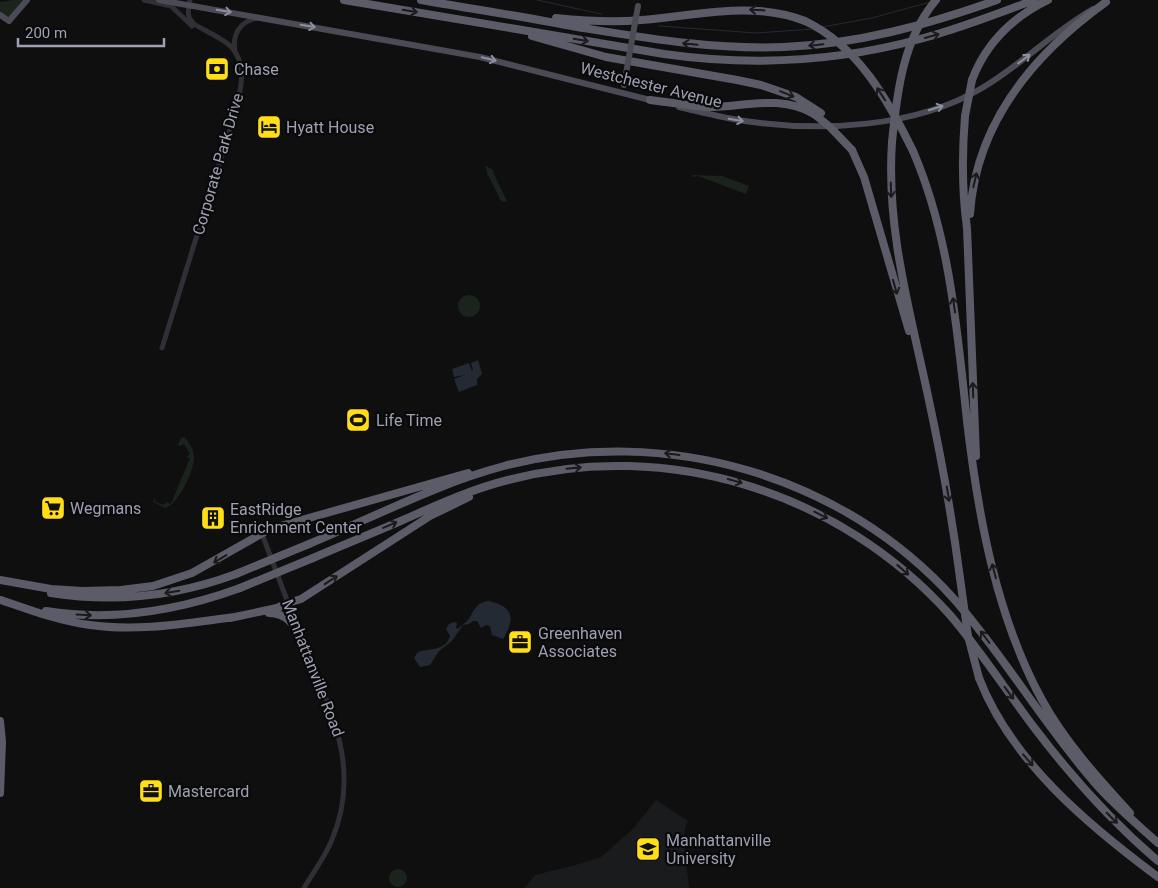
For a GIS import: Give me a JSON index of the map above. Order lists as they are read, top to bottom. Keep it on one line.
{"streets":{"main road":["Westchester Avenue"],"street":["Corporate Park Drive","Manhattanville Road"]},"one_way":["Westchester Avenue"],"places":{"bank":["Chase"],"hotel":["Hyatt House"],"sports":["Life Time"],"supermarket":["Wegmans"],"building":["EastRidge Enrichment Center"],"office":["Greenhaven Associates","Mastercard"],"school or university":["Manhattanville University"]},"scale_bar":"200 m"}
